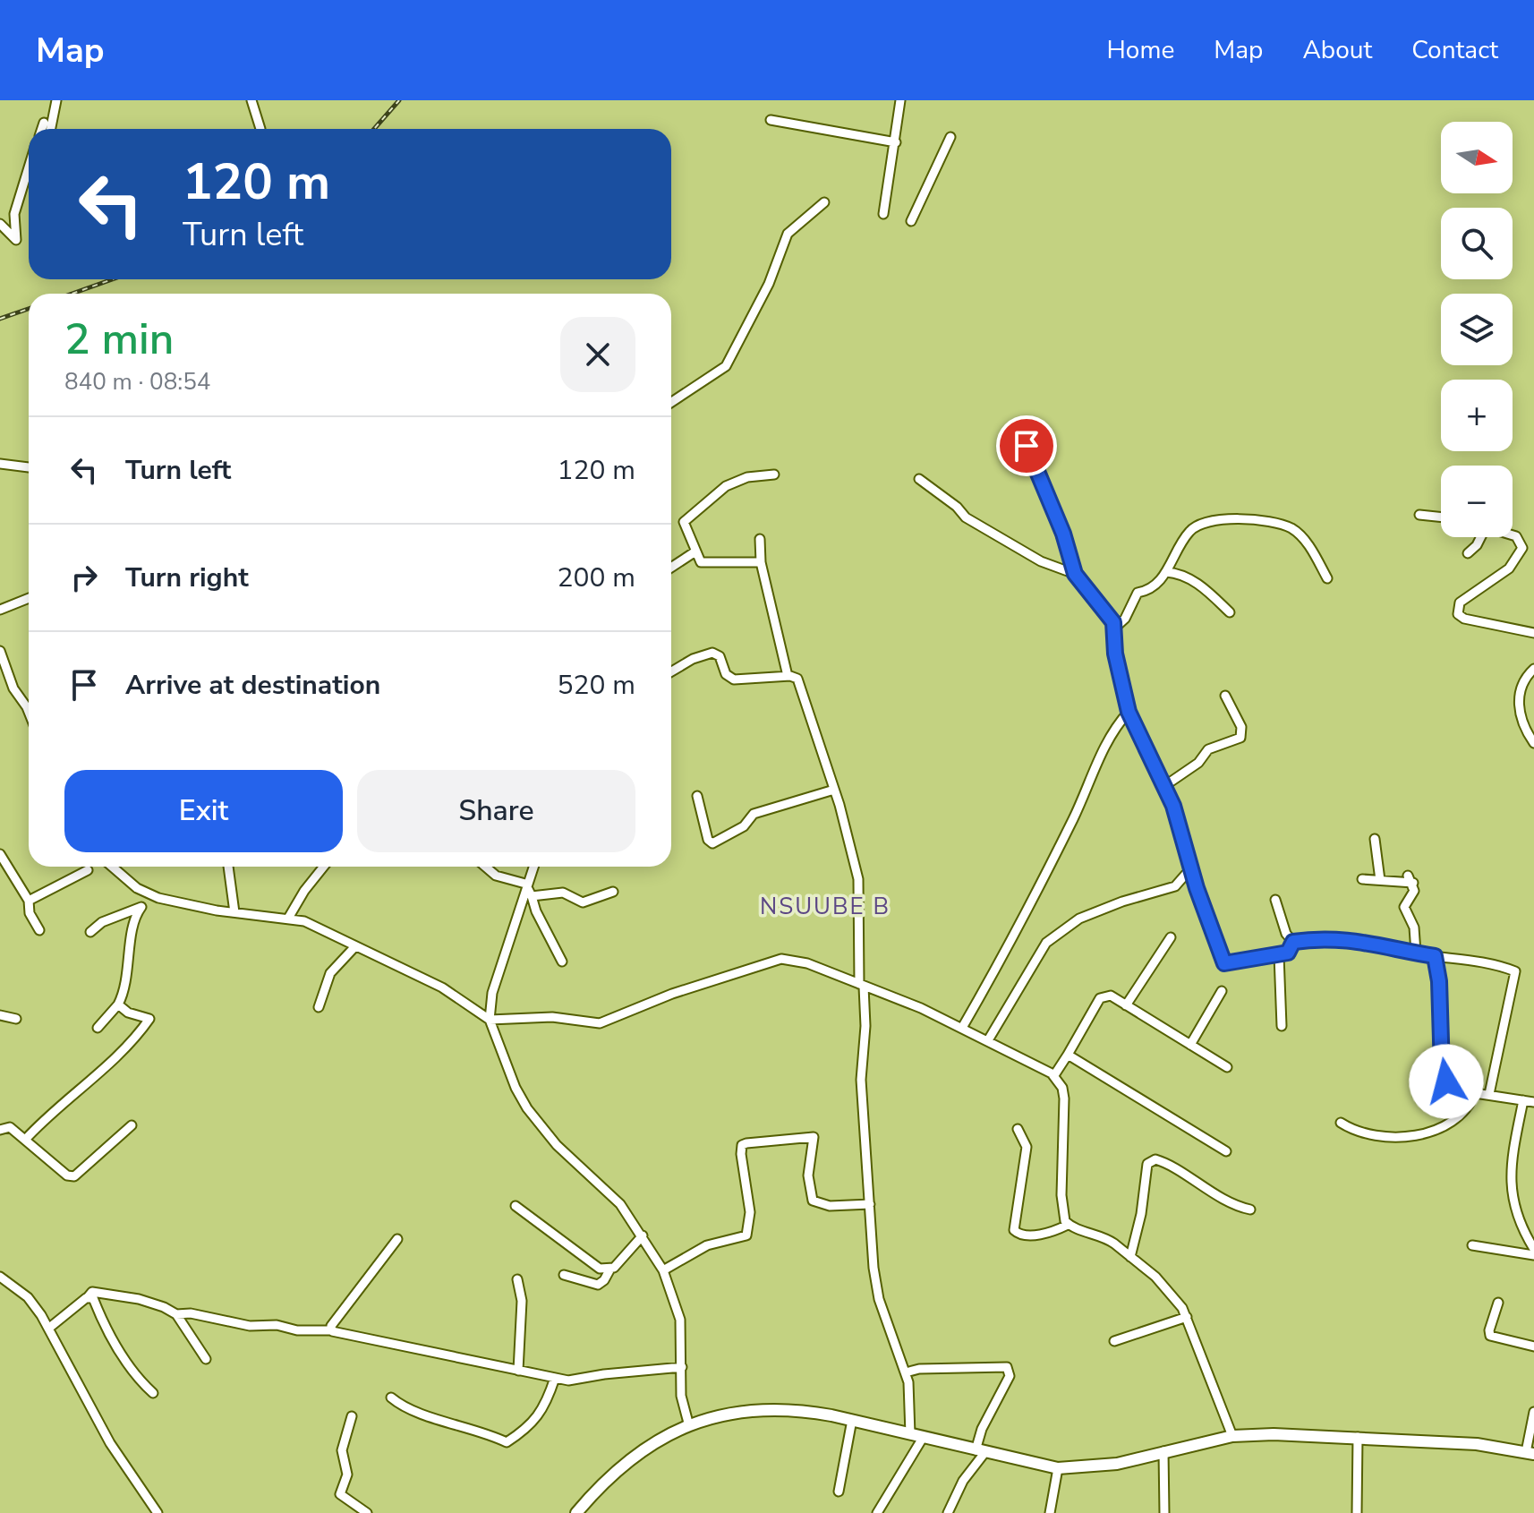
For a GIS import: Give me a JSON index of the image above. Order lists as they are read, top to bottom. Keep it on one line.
{"districts":["NSUUBE B"],"north":"right","page":{"header":"Map","nav":["Home","Map","About","Contact"],"map_buttons":["+","−"],"turn":["120 m","Turn left"],"heading":["2 min","840 m · 08:54"],"list":[{"name":"Turn left","value":"120 m"},{"name":"Turn right","value":"200 m"},{"name":"Arrive at destination","value":"520 m"}],"buttons":["Exit","Share"]}}
